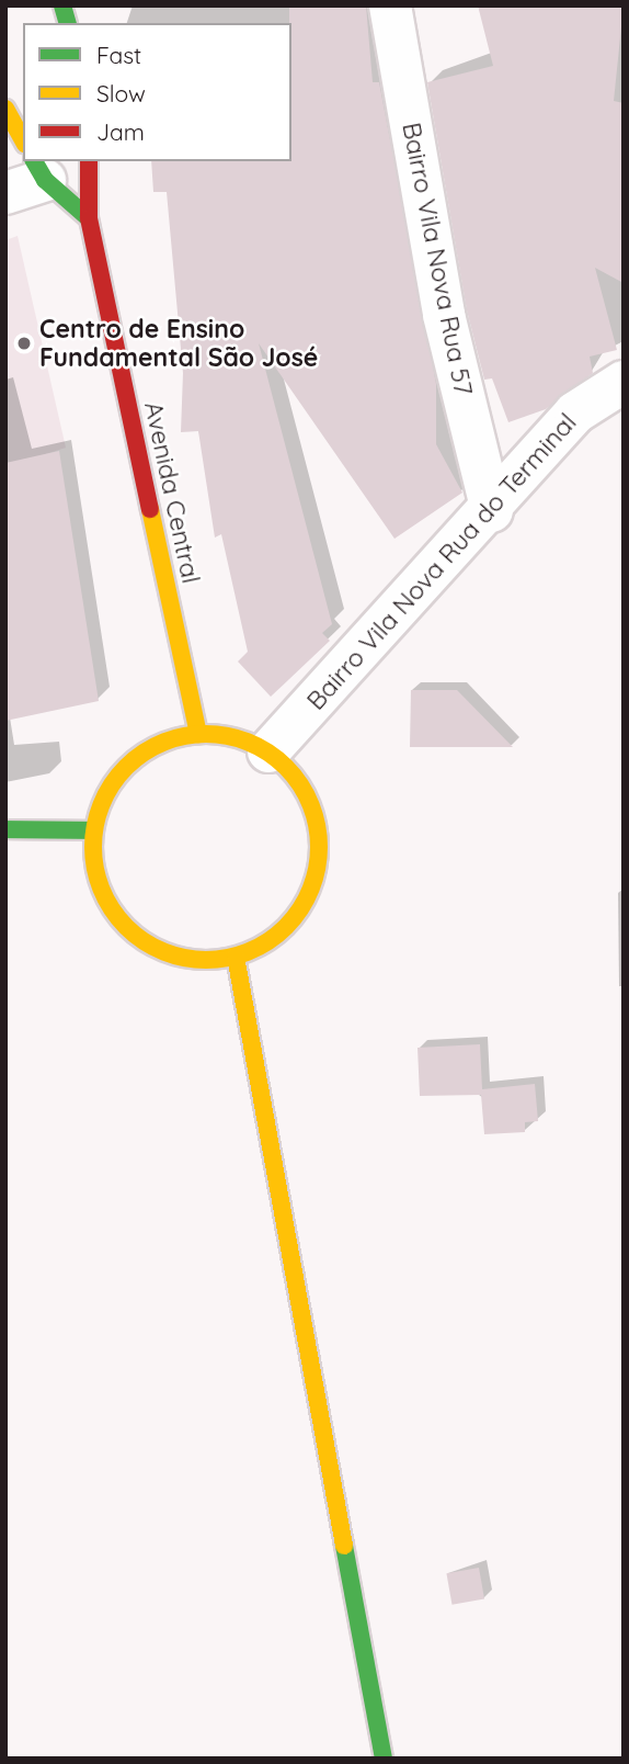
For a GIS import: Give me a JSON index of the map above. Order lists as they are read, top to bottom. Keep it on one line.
{"streets":{"street":["Bairro Vila Nova Rua 57","Avenida Central","Bairro Vila Nova Rua do Terminal"]},"crossings":[["Bairro Vila Nova Rua 57","Bairro Vila Nova Rua do Terminal"],["Avenida Central","Bairro Vila Nova Rua do Terminal"]],"places":["Centro de Ensino Fundamental São José"],"legend":["Fast","Slow","Jam"]}
